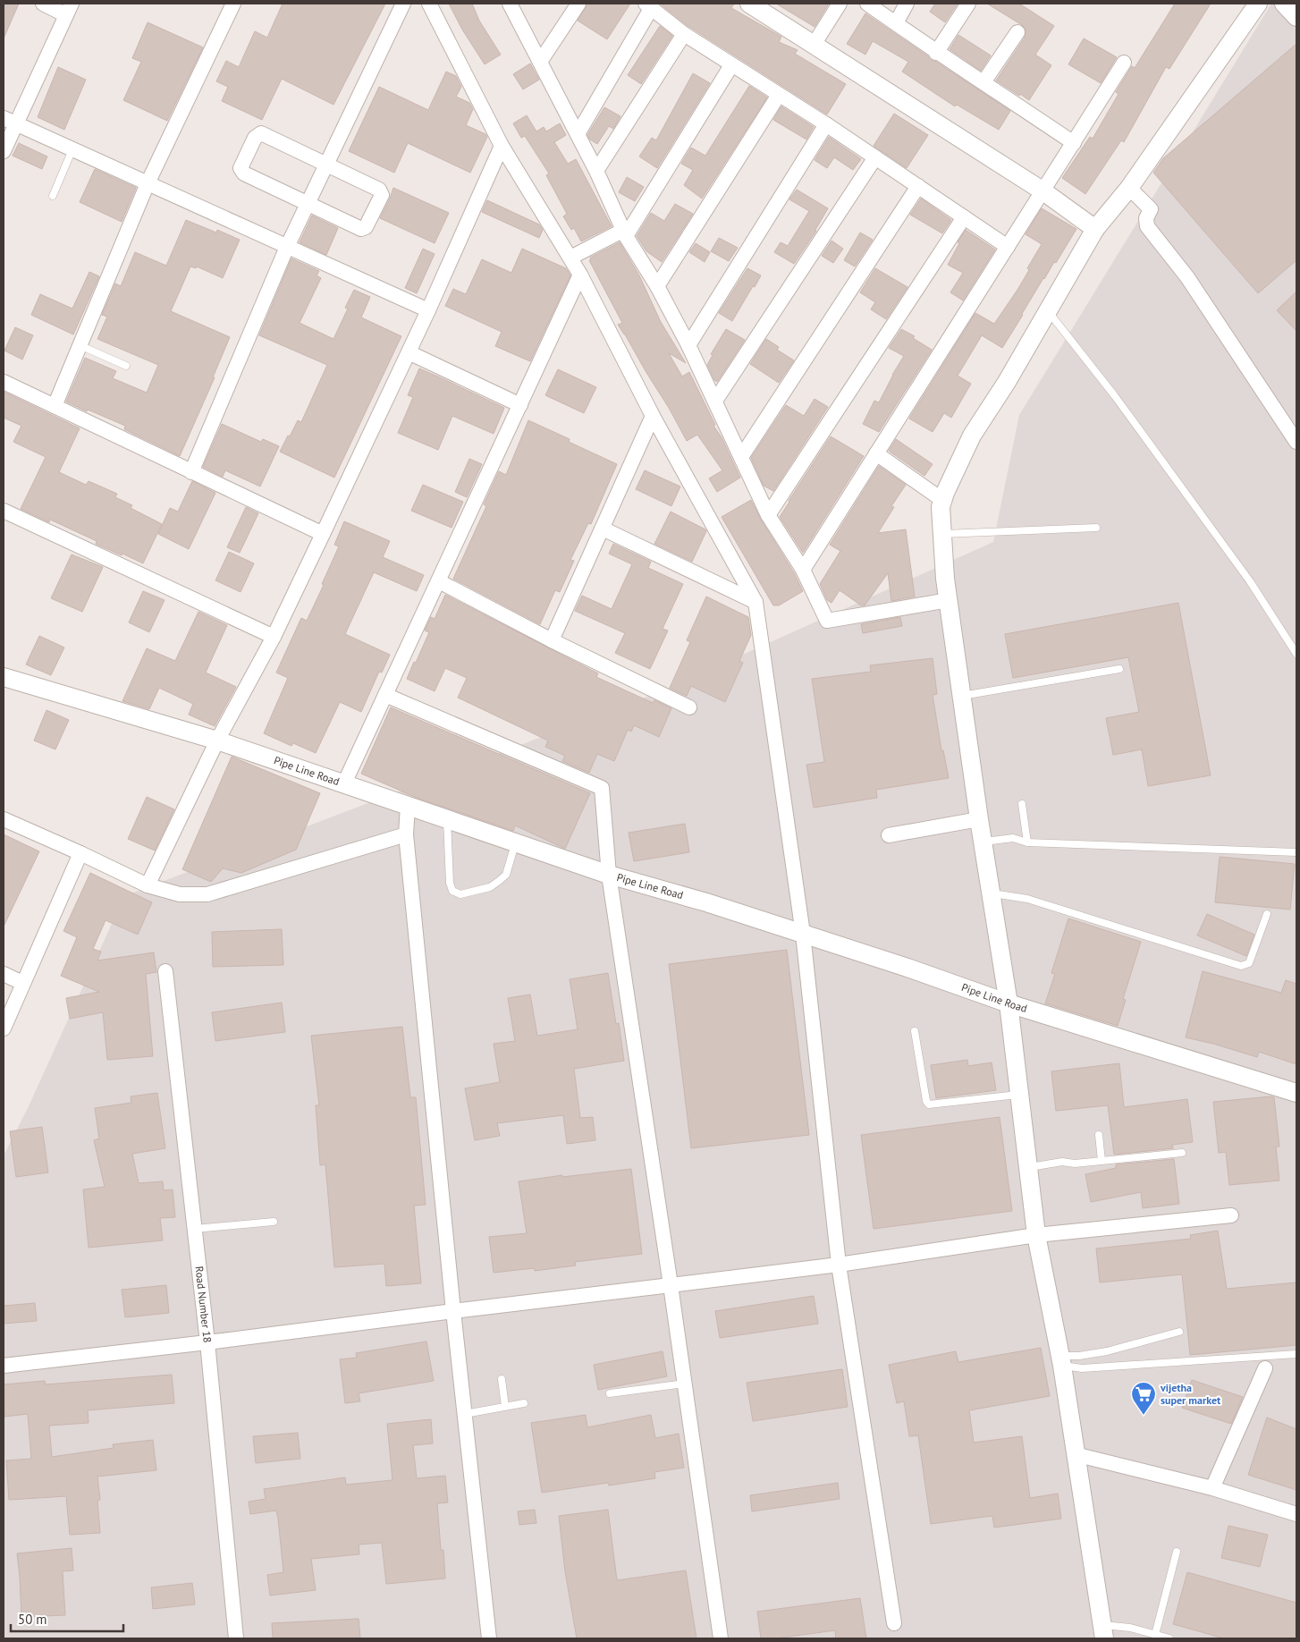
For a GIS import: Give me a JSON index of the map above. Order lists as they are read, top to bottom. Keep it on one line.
{"streets":{"street":["Pipe Line Road","Road Number 18"]},"places":{"supermarket":["vijetha super market"]},"scale_bar":"50 m"}
